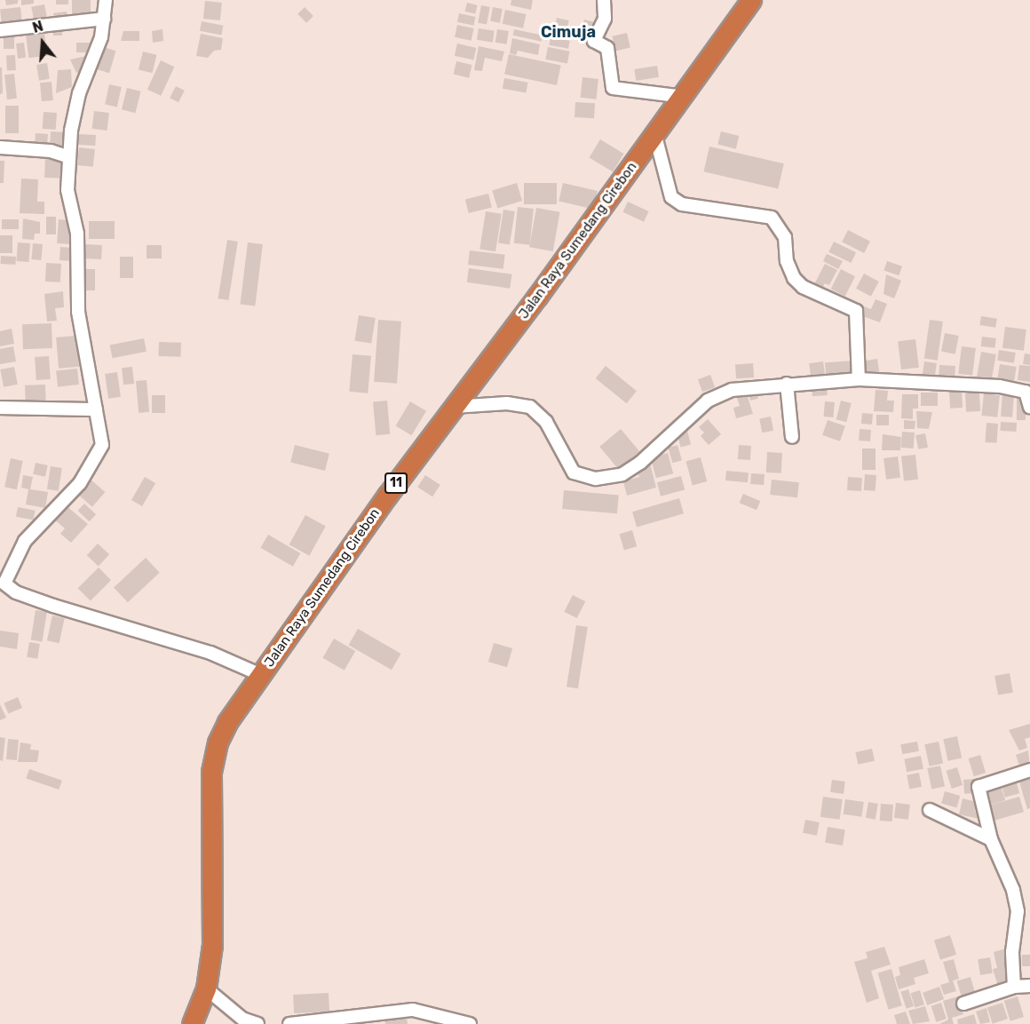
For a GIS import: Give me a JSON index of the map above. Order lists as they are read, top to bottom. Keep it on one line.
{"streets":{"highway":["Jalan Raya Sumedang Cirebon","11"]},"districts":["Cimuja"],"north":"top"}
